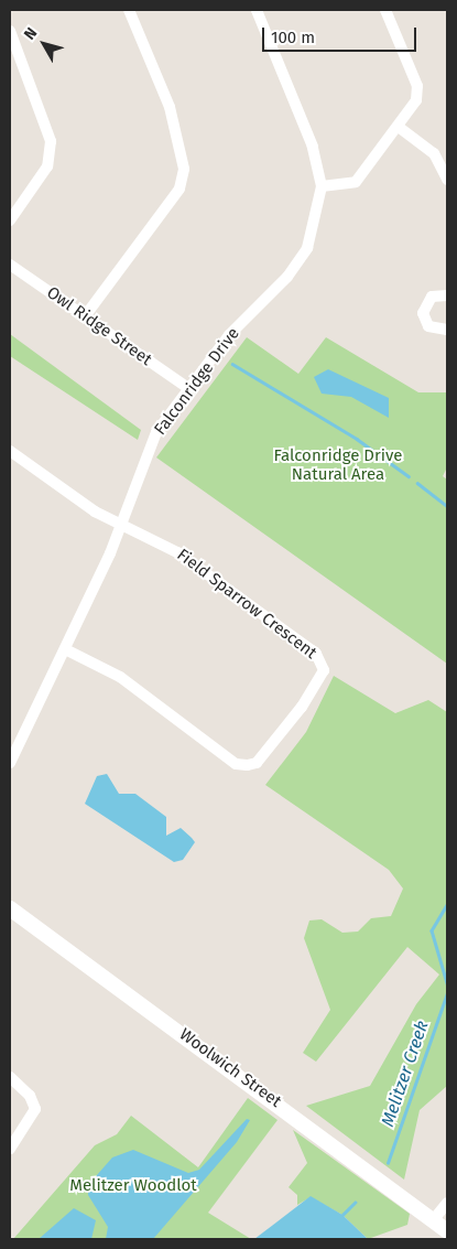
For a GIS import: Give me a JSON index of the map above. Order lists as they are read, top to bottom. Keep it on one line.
{"streets":{"street":["Owl Ridge Street","Falconridge Drive","Field Sparrow Crescent","Woolwich Street"]},"crossings":[["Owl Ridge Street","Falconridge Drive"],["Falconridge Drive","Field Sparrow Crescent"]],"water":["Melitzer Creek"],"parks":["Falconridge Drive Natural Area","Melitzer Woodlot"],"scale_bar":"100 m","north":"top left"}
